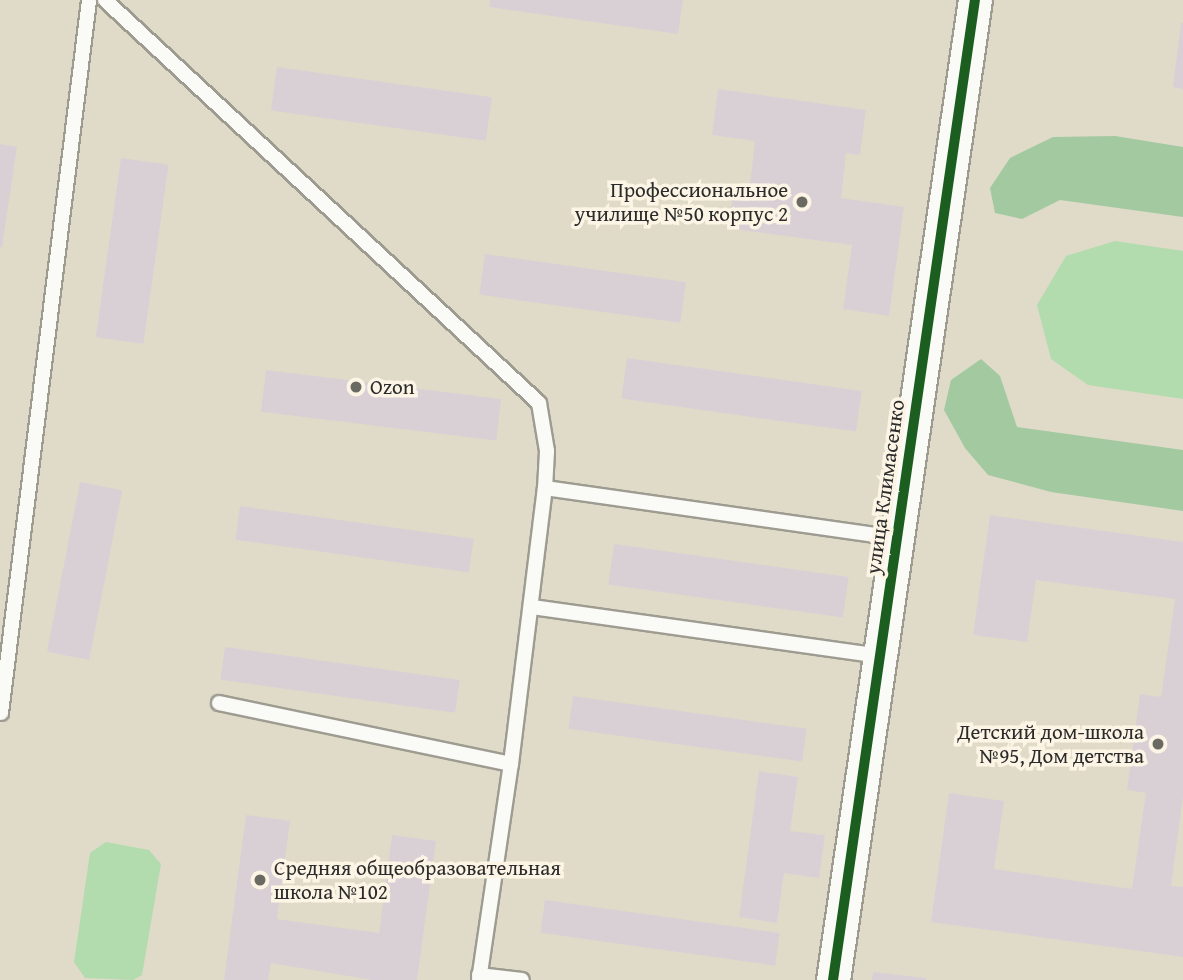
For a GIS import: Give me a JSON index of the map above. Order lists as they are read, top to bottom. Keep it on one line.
{"streets":{"street":["улица Климасенко"]},"places":["Профессиональное училище №50 корпус 2","Ozon","Детский дом-школа №95, Дом детства","Средняя общеобразовательная школа №102"]}
